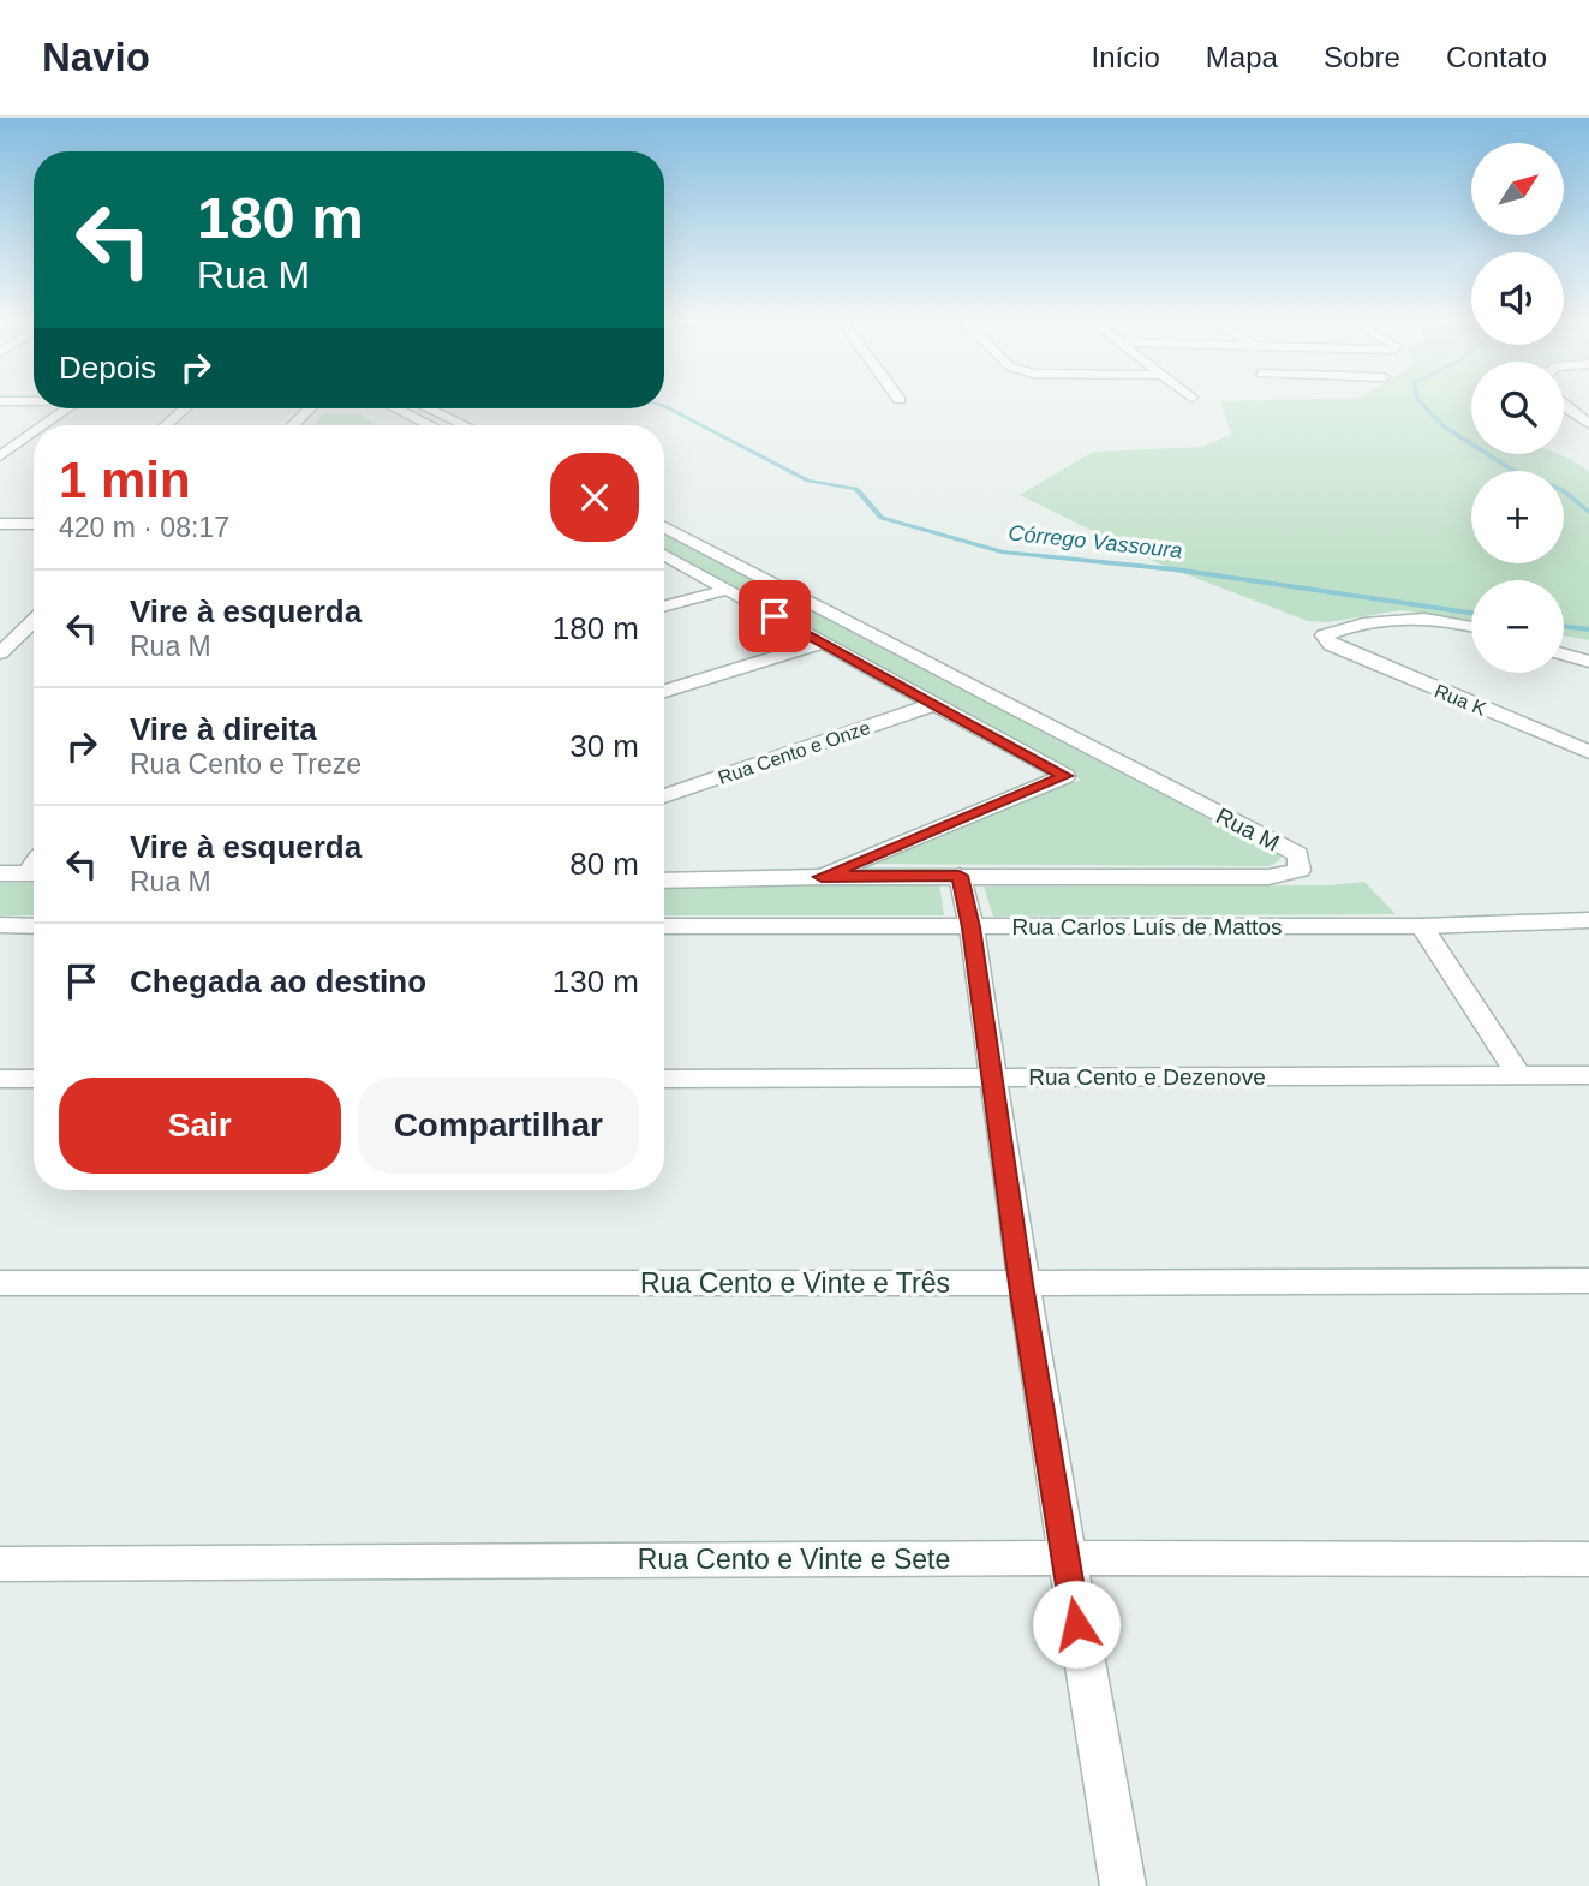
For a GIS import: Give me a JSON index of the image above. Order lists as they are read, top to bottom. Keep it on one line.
{"streets":{"street":["Rua K","Rua Cento e Onze","Rua M","Rua Carlos Luís de Mattos","Rua Cento e Dezenove","Rua Cento e Vinte e Três","Rua Cento e Vinte e Sete"]},"water":["Córrego Vassoura"],"north":"top right","page":{"header":"Navio","nav":["Início","Mapa","Sobre","Contato"],"map_buttons":["+","−"],"turn":["180 m","Rua M"],"then":"Depois","heading":["1 min","420 m · 08:17"],"list":[{"name":"Vire à esquerda","note":"Rua M","value":"180 m"},{"name":"Vire à direita","note":"Rua Cento e Treze","value":"30 m"},{"name":"Vire à esquerda","note":"Rua M","value":"80 m"},{"name":"Chegada ao destino","value":"130 m"}],"buttons":["Sair","Compartilhar"]}}
